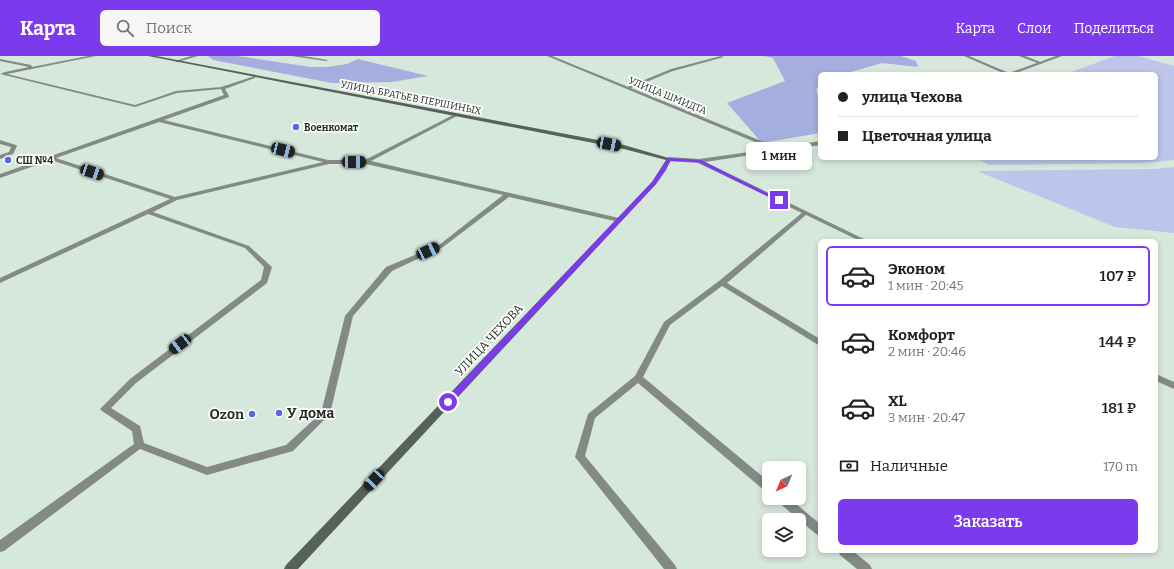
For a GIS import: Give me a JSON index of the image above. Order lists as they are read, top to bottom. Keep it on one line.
{"streets":{"street":["УЛИЦА ШМИДТА","УЛИЦА БРАТЬЕВ ПЕРШИНЫХ","УЛИЦА ЧЕХОВА"]},"crossings":[["УЛИЦА БРАТЬЕВ ПЕРШИНЫХ","УЛИЦА ЧЕХОВА"]],"places":["Военкомат","СШ №4","У дома","Ozon"],"north":"bottom left","page":{"header":"Карта","search":"Поиск","nav":["Карта","Слои","Поделиться"],"banner":["улица Чехова","Цветочная улица"],"bubble":"1 мин","list":[{"name":"Эконом","note":"1 мин · 20:45","value":"107 ₽"},{"name":"Комфорт","note":"2 мин · 20:46","value":"144 ₽"},{"name":"XL","note":"3 мин · 20:47","value":"181 ₽"}],"pay":["Наличные","170 m"],"buttons":"Заказать"}}
